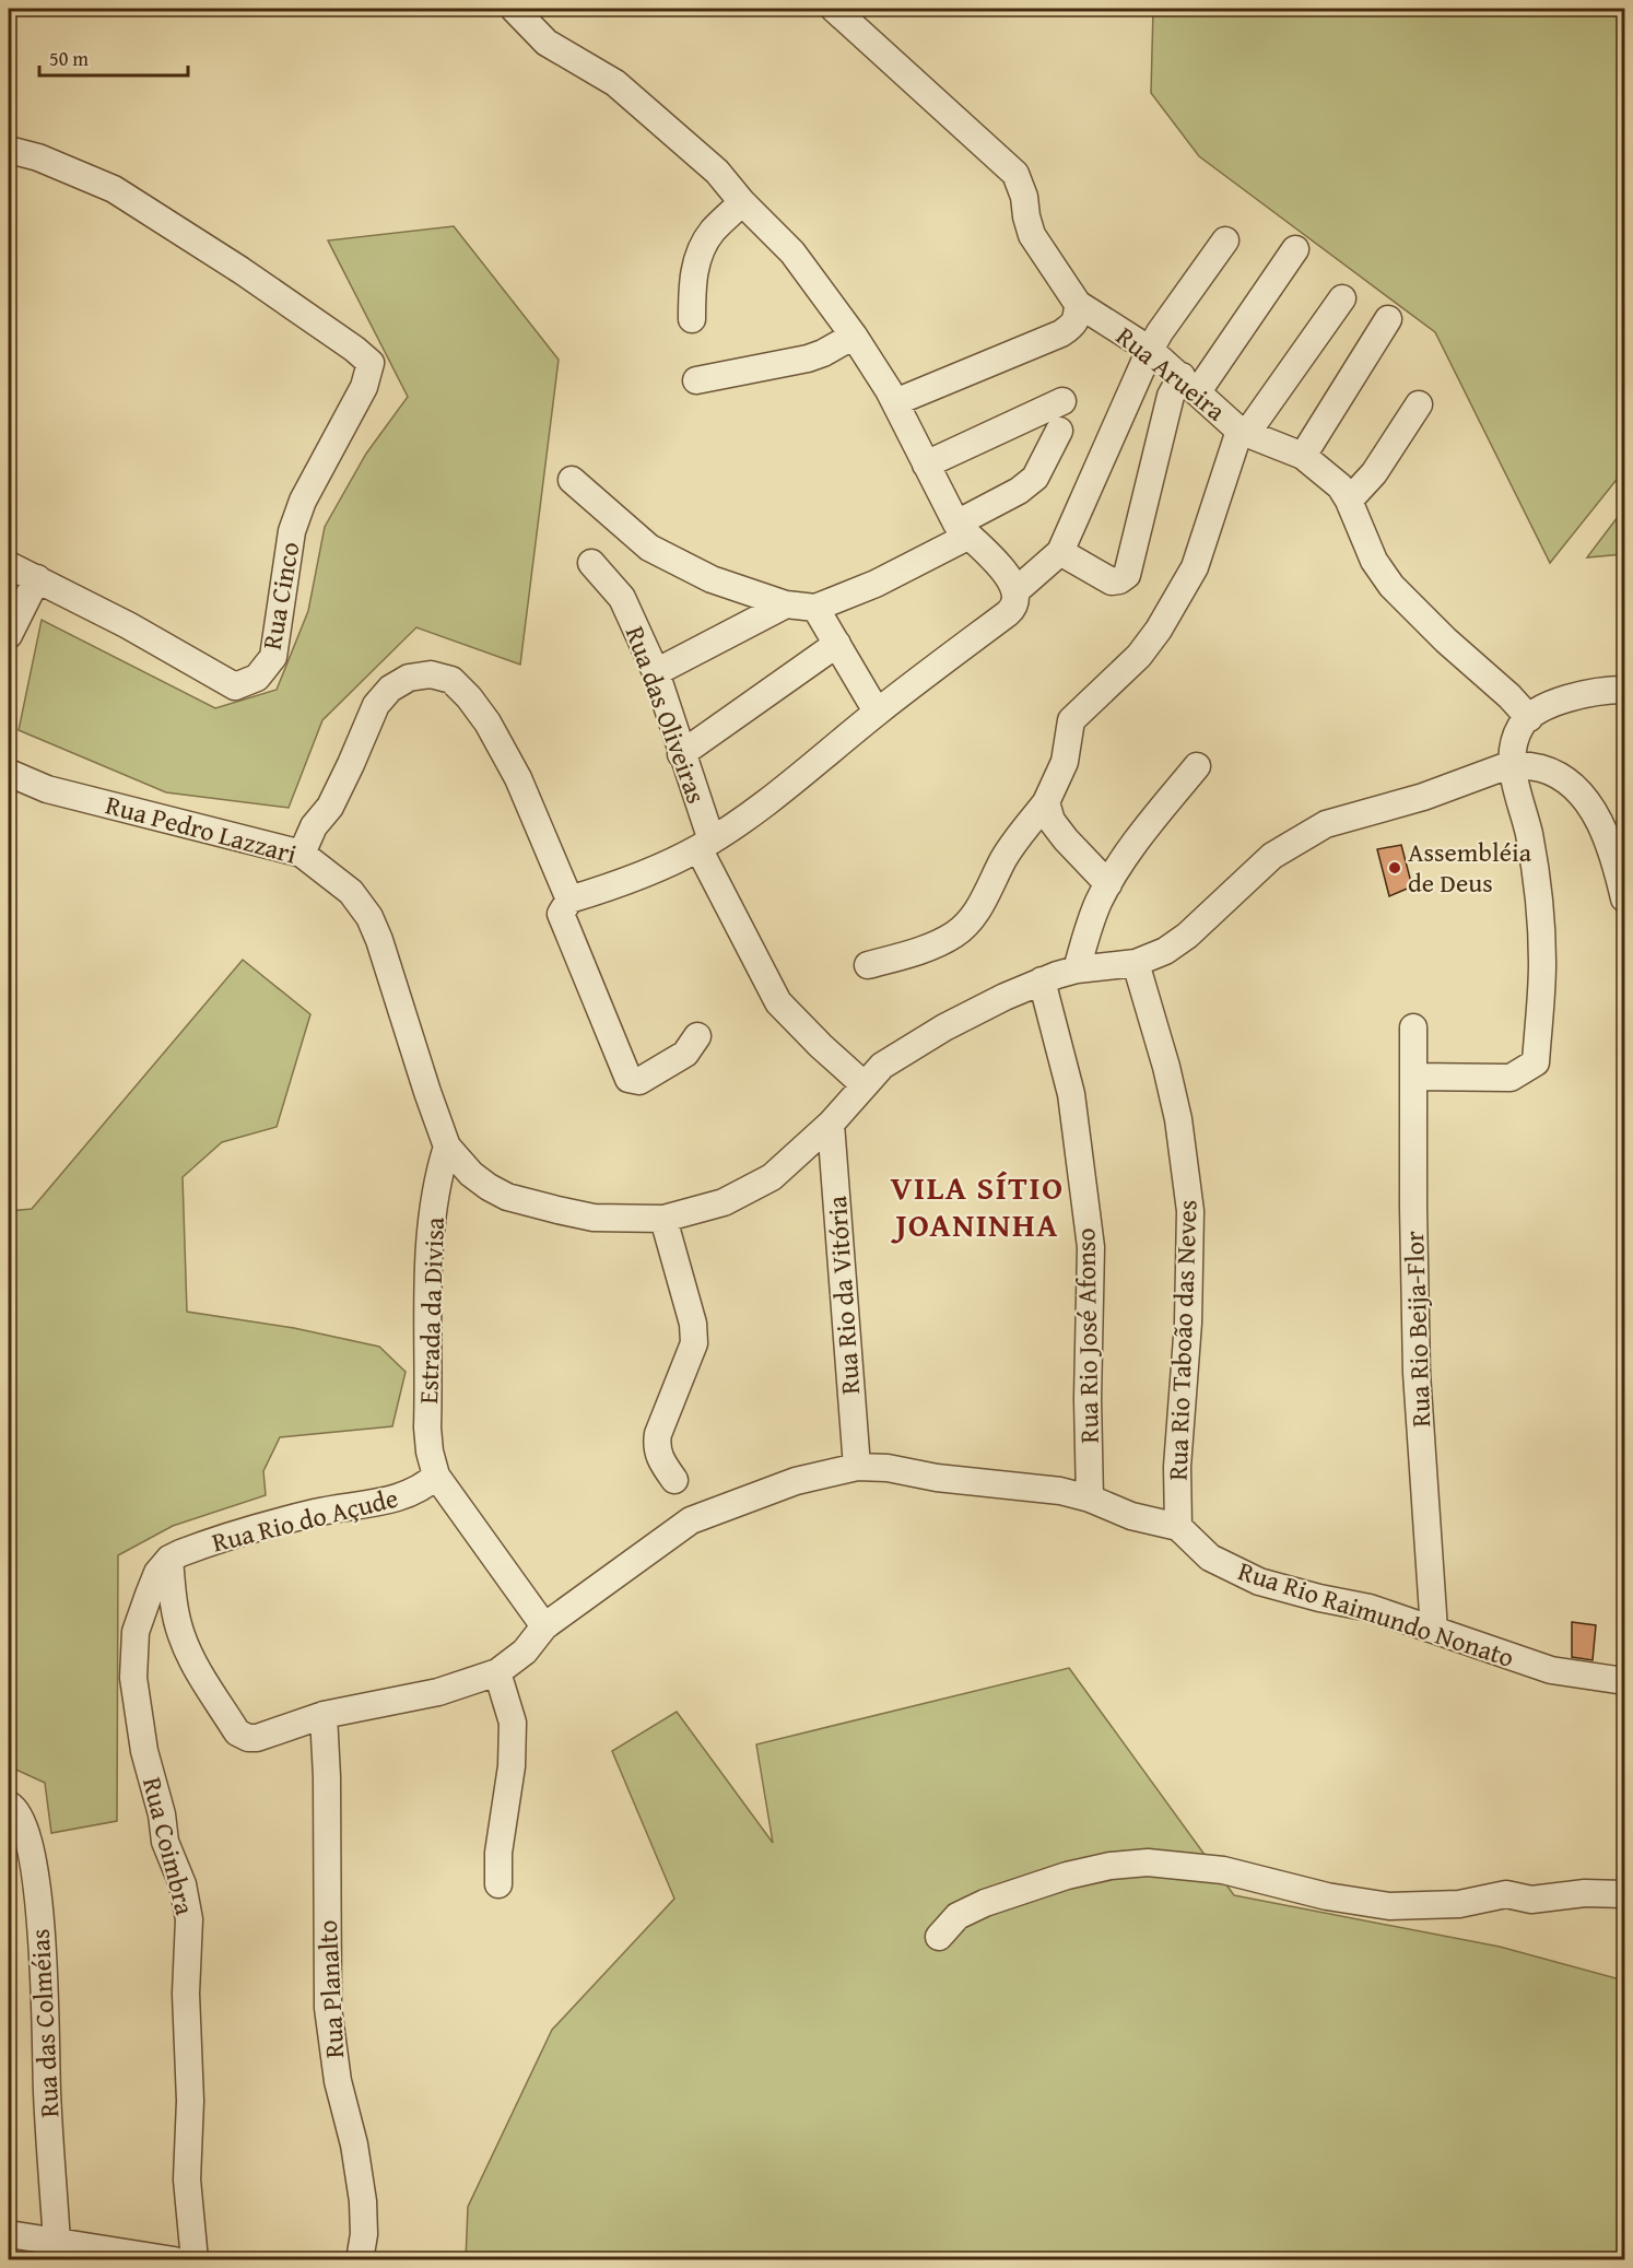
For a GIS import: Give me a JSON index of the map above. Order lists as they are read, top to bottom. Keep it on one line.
{"streets":{"street":["Rua Arueira","Rua Cinco","Rua das Oliveiras","Rua Pedro Lazzari","Rua Rio da Vitória","Estrada da Divisa","Rua Rio Beija-Flor","Rua Rio José Afonso","Rua Rio Taboão das Neves","Rua Rio do Açude","Rua Rio Raimundo Nonato","Rua Coimbra","Rua Planalto","Rua das Colméias"]},"crossings":[["Rua Pedro Lazzari","Estrada da Divisa"],["Estrada da Divisa","Rua Rio do Açude"],["Rua Rio Beija-Flor","Rua Rio Raimundo Nonato"],["Rua Rio Taboão das Neves","Rua Rio Raimundo Nonato"],["Rua Rio do Açude","Rua Coimbra"]],"districts":["VILA SÍTIO JOANINHA"],"places":["Assembléia de Deus"],"scale_bar":"50 m"}
